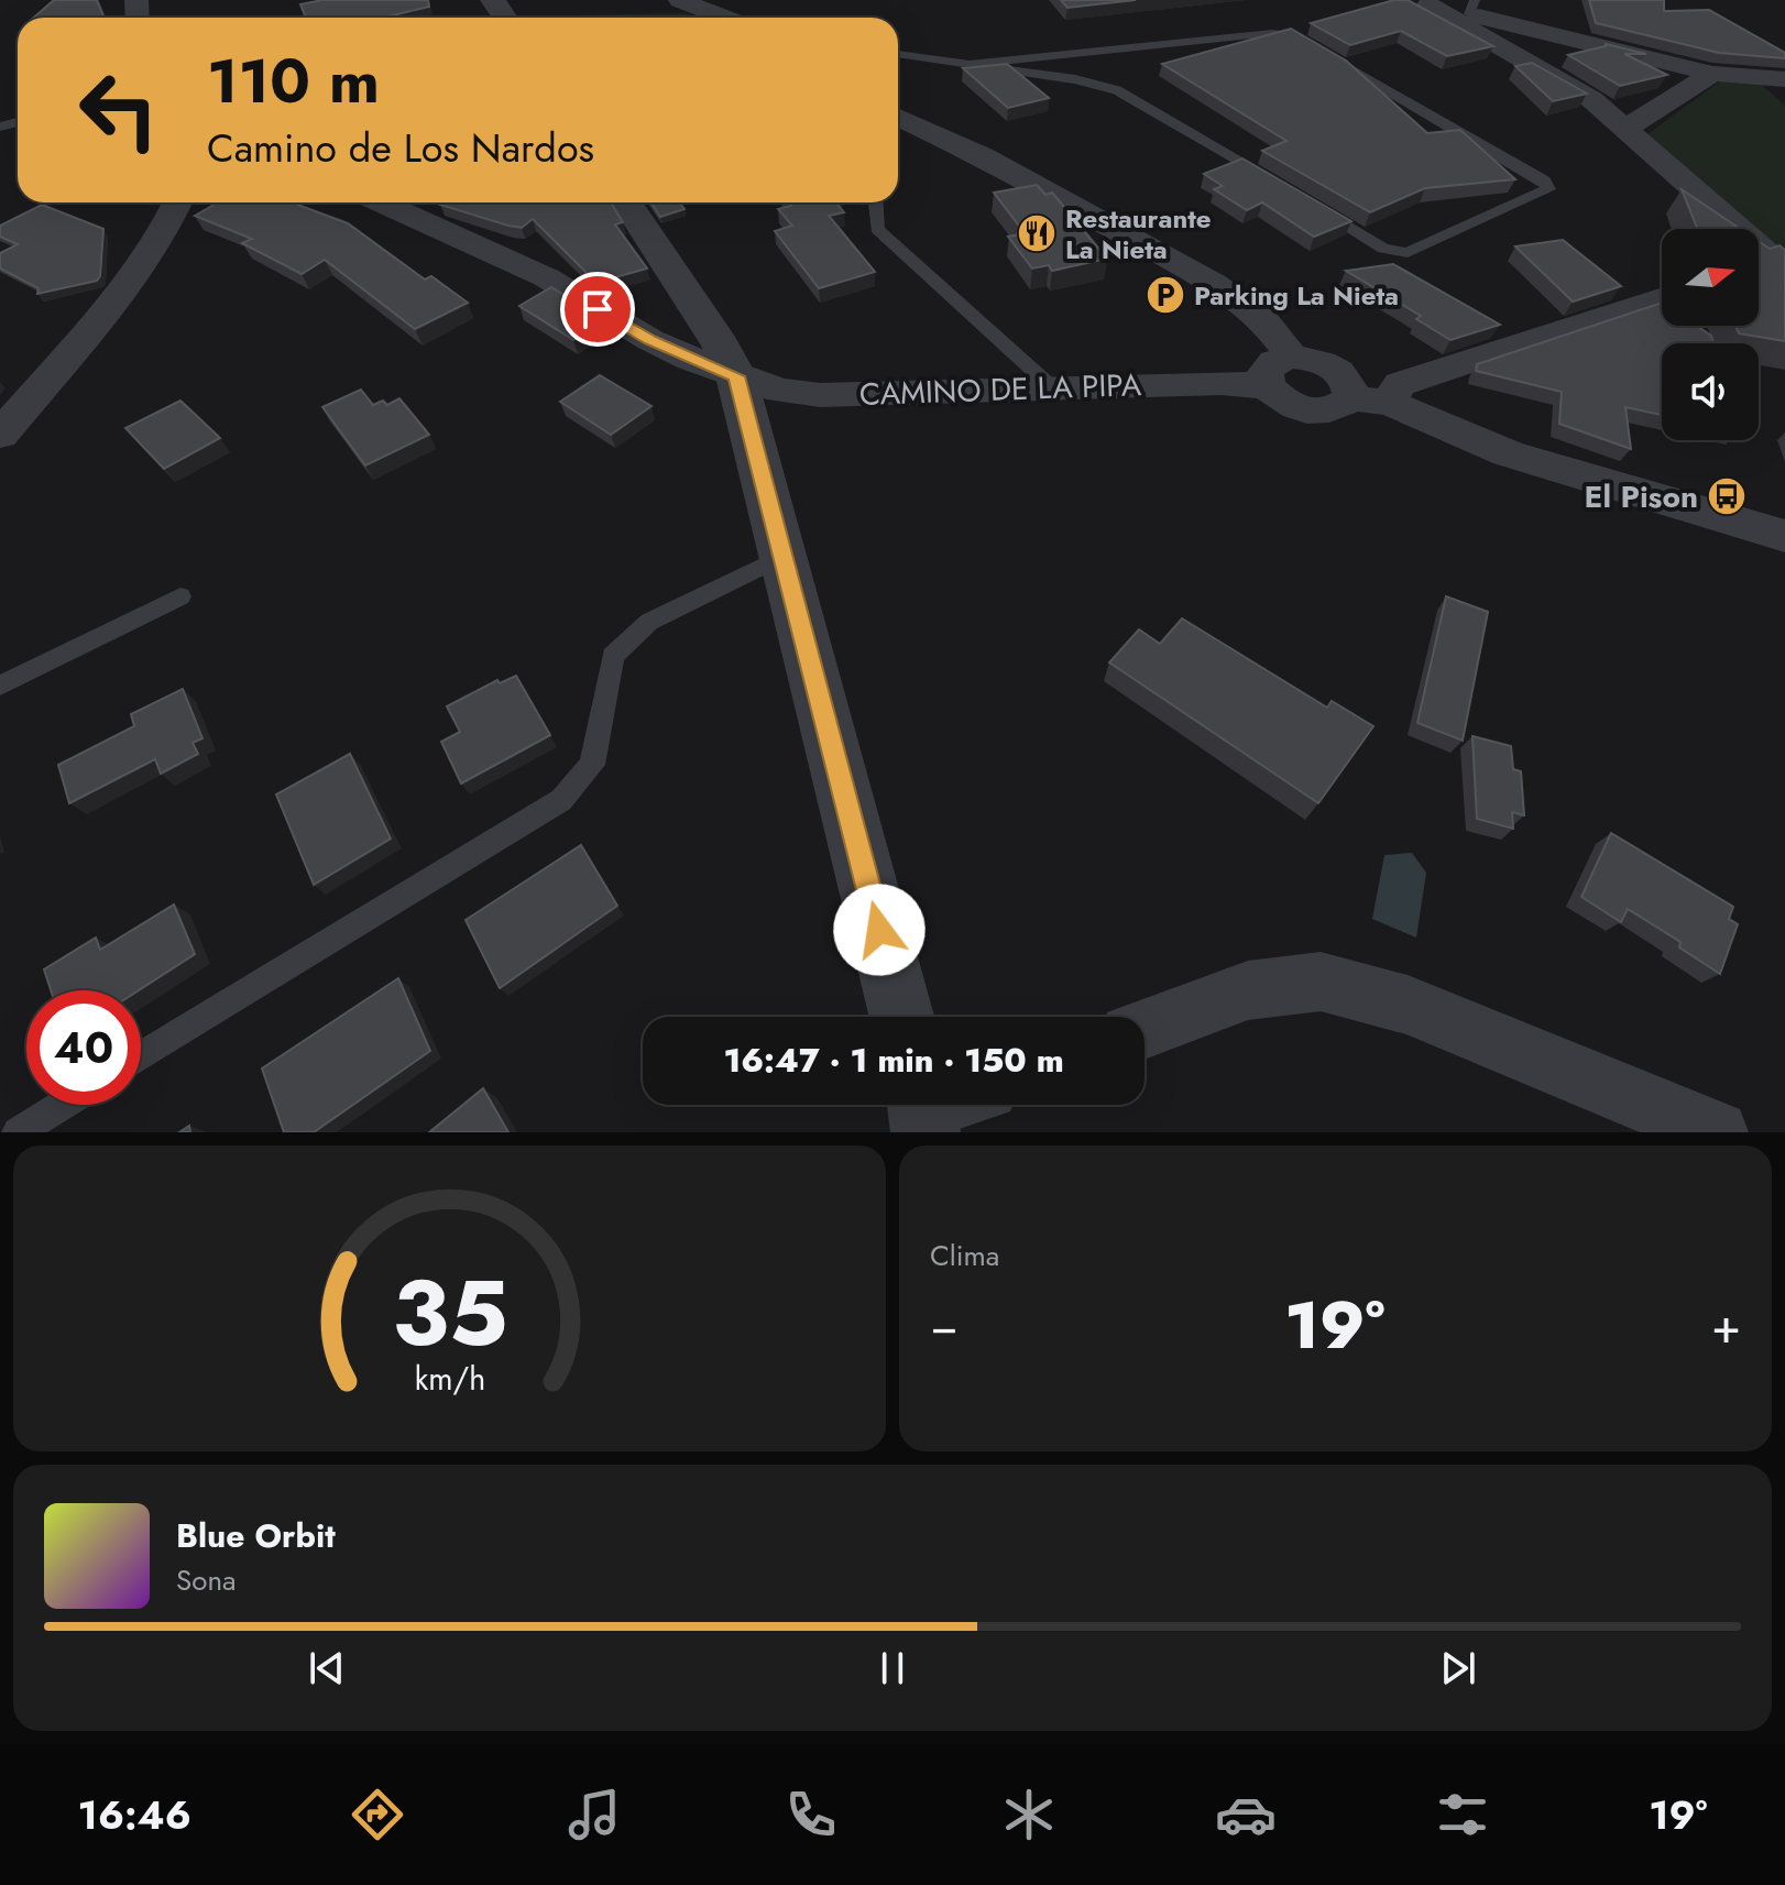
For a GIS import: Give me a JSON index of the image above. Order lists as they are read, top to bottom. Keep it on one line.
{"streets":{"street":["CAMINO DE LA PIPA"]},"places":{"restaurant":["Restaurante La Nieta"],"parking":["Parking La Nieta"],"bus stop":["El Pison"]},"north":"right","page":{"turn":["110 m","Camino de Los Nardos"],"limit":"40","trip":"16:47 · 1 min · 150 m","tile":"Clima","heat":["−","19°","+"],"song":["Blue Orbit","Sona"],"tabs":["16:46","19°"],"gauge":["35","km/h"]}}
